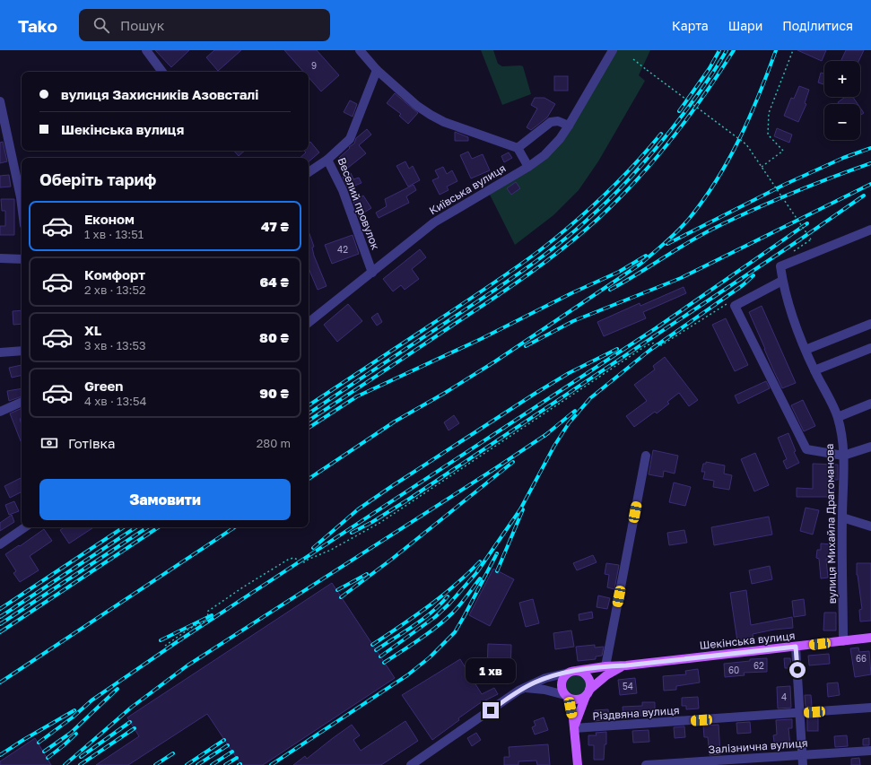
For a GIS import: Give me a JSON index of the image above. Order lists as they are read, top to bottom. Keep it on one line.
{"streets":{"main road":["Шекінська вулиця"],"street":["Київська вулиця","Веселий провулок","вулиця Михайла Драгоманова","Різдвяна вулиця","Залізнична вулиця"]},"crossings":[["Київська вулиця","Веселий провулок"],["вулиця Михайла Драгоманова","Шекінська вулиця"]],"house_numbers":["9","42","66","62","60","54","4"],"page":{"header":"Tako","search":"Пошук","nav":["Карта","Шари","Поділитися"],"map_buttons":["+","−"],"banner":["вулиця Захисників Азовсталі","Шекінська вулиця"],"heading":"Оберіть тариф","list":[{"name":"Економ","note":"1 хв · 13:51","value":"47 ₴"},{"name":"Комфорт","note":"2 хв · 13:52","value":"64 ₴"},{"name":"XL","note":"3 хв · 13:53","value":"80 ₴"},{"name":"Green","note":"4 хв · 13:54","value":"90 ₴"}],"pay":["Готівка","280 m"],"buttons":"Замовити","bubble":"1 хв"}}
